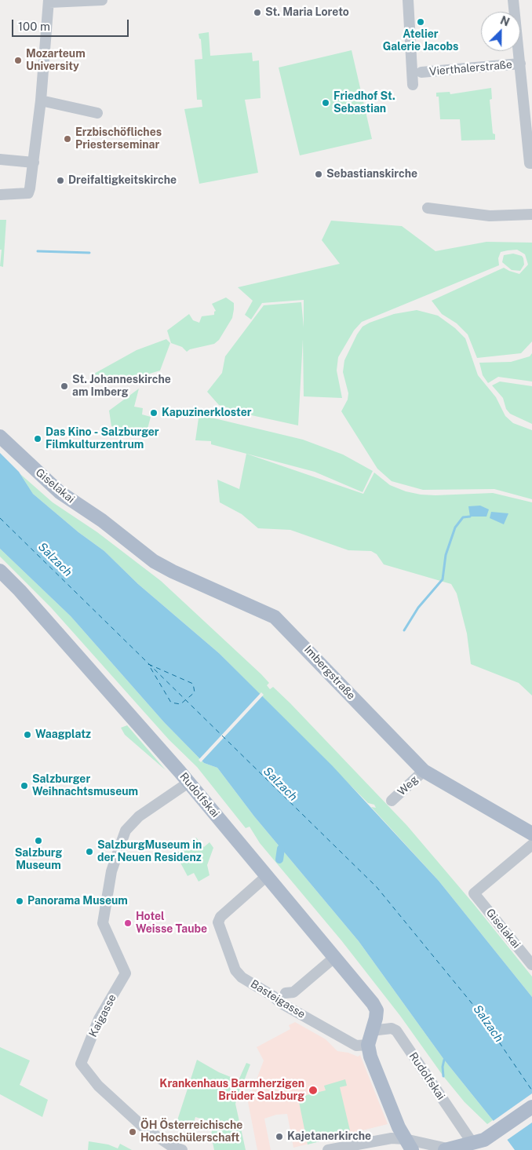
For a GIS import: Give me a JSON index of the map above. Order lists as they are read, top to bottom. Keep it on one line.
{"streets":{"main road":["Giselakai","Imbergstraße","Rudolfskai"],"street":["Vierthalerstraße","Weg","Basteigasse","Kaigasse"]},"crossings":[["Giselakai","Imbergstraße"],["Imbergstraße","Weg"],["Rudolfskai","Basteigasse"],["Rudolfskai","Kaigasse"]],"water":["Salzach"],"places":["St. Maria Loreto","Atelier Galerie Jacobs","Mozarteum University","Friedhof St. Sebastian","Erzbischöfliches Priesterseminar","Sebastianskirche","Dreifaltigkeitskirche","St. Johanneskirche am Imberg","Kapuzinerkloster","Das Kino - Salzburger Filmkulturzentrum","Waagplatz","Salzburger Weihnachtsmuseum","Salzburg Museum","SalzburgMuseum in der Neuen Residenz","Panorama Museum","Hotel Weisse Taube","Krankenhaus Barmherzigen Brüder Salzburg","ÖH Österreichische Hochschülerschaft","Kajetanerkirche"],"scale_bar":"100 m","north":"top right"}
